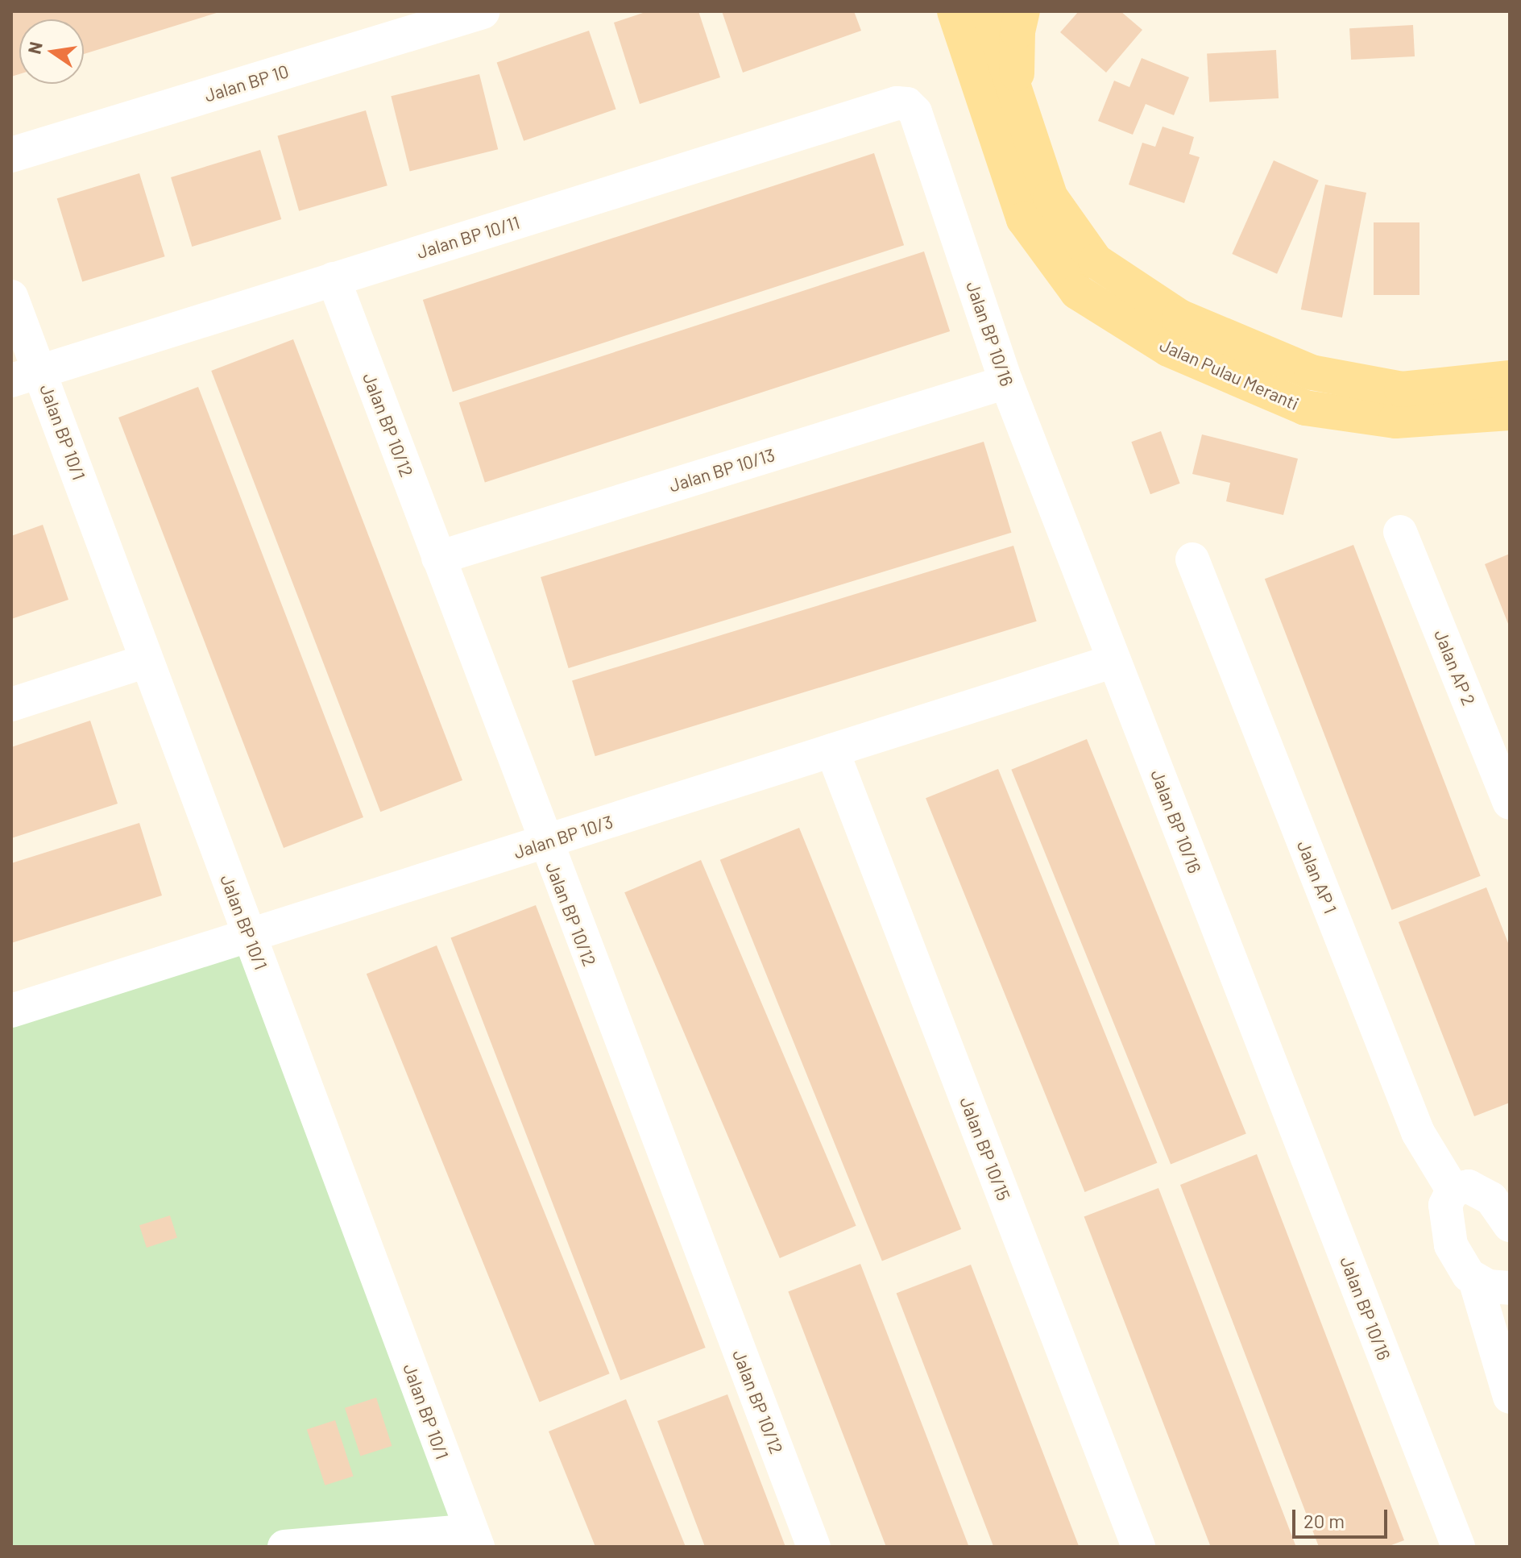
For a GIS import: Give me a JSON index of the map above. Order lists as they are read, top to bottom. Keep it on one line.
{"streets":{"main road":["Jalan Pulau Meranti"],"street":["Jalan BP 10","Jalan BP 10/11","Jalan BP 10/16","Jalan BP 10/12","Jalan BP 10/1","Jalan BP 10/13","Jalan AP 2","Jalan BP 10/3","Jalan AP 1","Jalan BP 10/15"]},"crossings":[["Jalan BP 10/11","Jalan BP 10/16"],["Jalan BP 10/11","Jalan BP 10/12"],["Jalan BP 10/11","Jalan BP 10/1"],["Jalan BP 10/16","Jalan BP 10/13"],["Jalan BP 10/16","Jalan BP 10/3"],["Jalan BP 10/12","Jalan BP 10/13"],["Jalan BP 10/12","Jalan BP 10/3"],["Jalan BP 10/1","Jalan BP 10/3"],["Jalan BP 10/3","Jalan BP 10/15"]],"scale_bar":"20 m","north":"left"}
